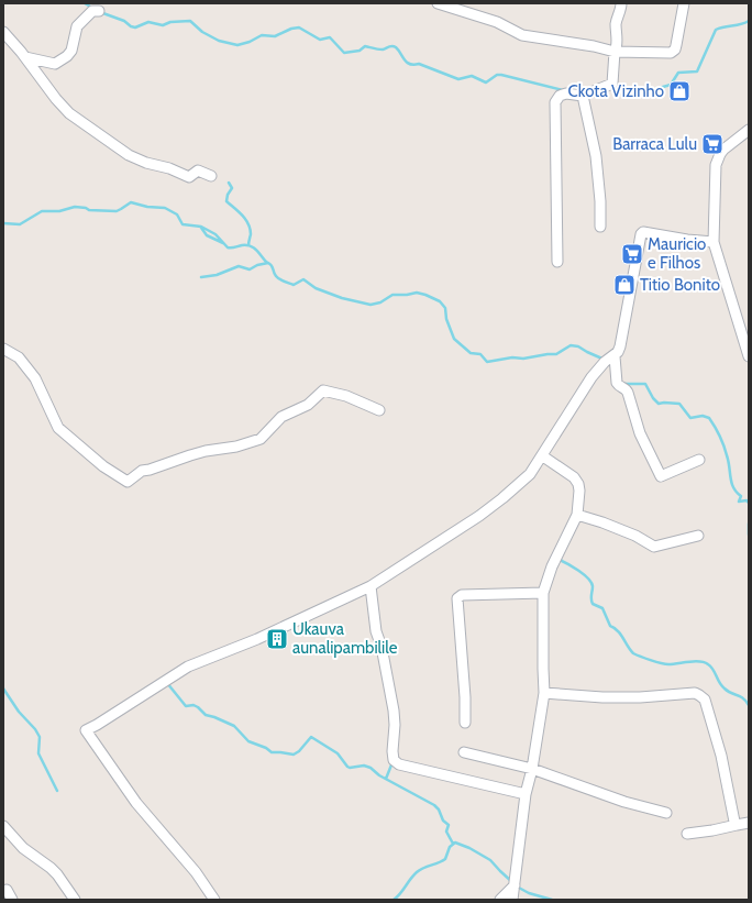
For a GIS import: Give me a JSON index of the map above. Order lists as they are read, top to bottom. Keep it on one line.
{"places":{"shop":["Ckota Vizinho","Titio Bonito"],"supermarket":["Barraca Lulu","Mauricio e Filhos"],"building":["Ukauva aunalipambilile"]}}
